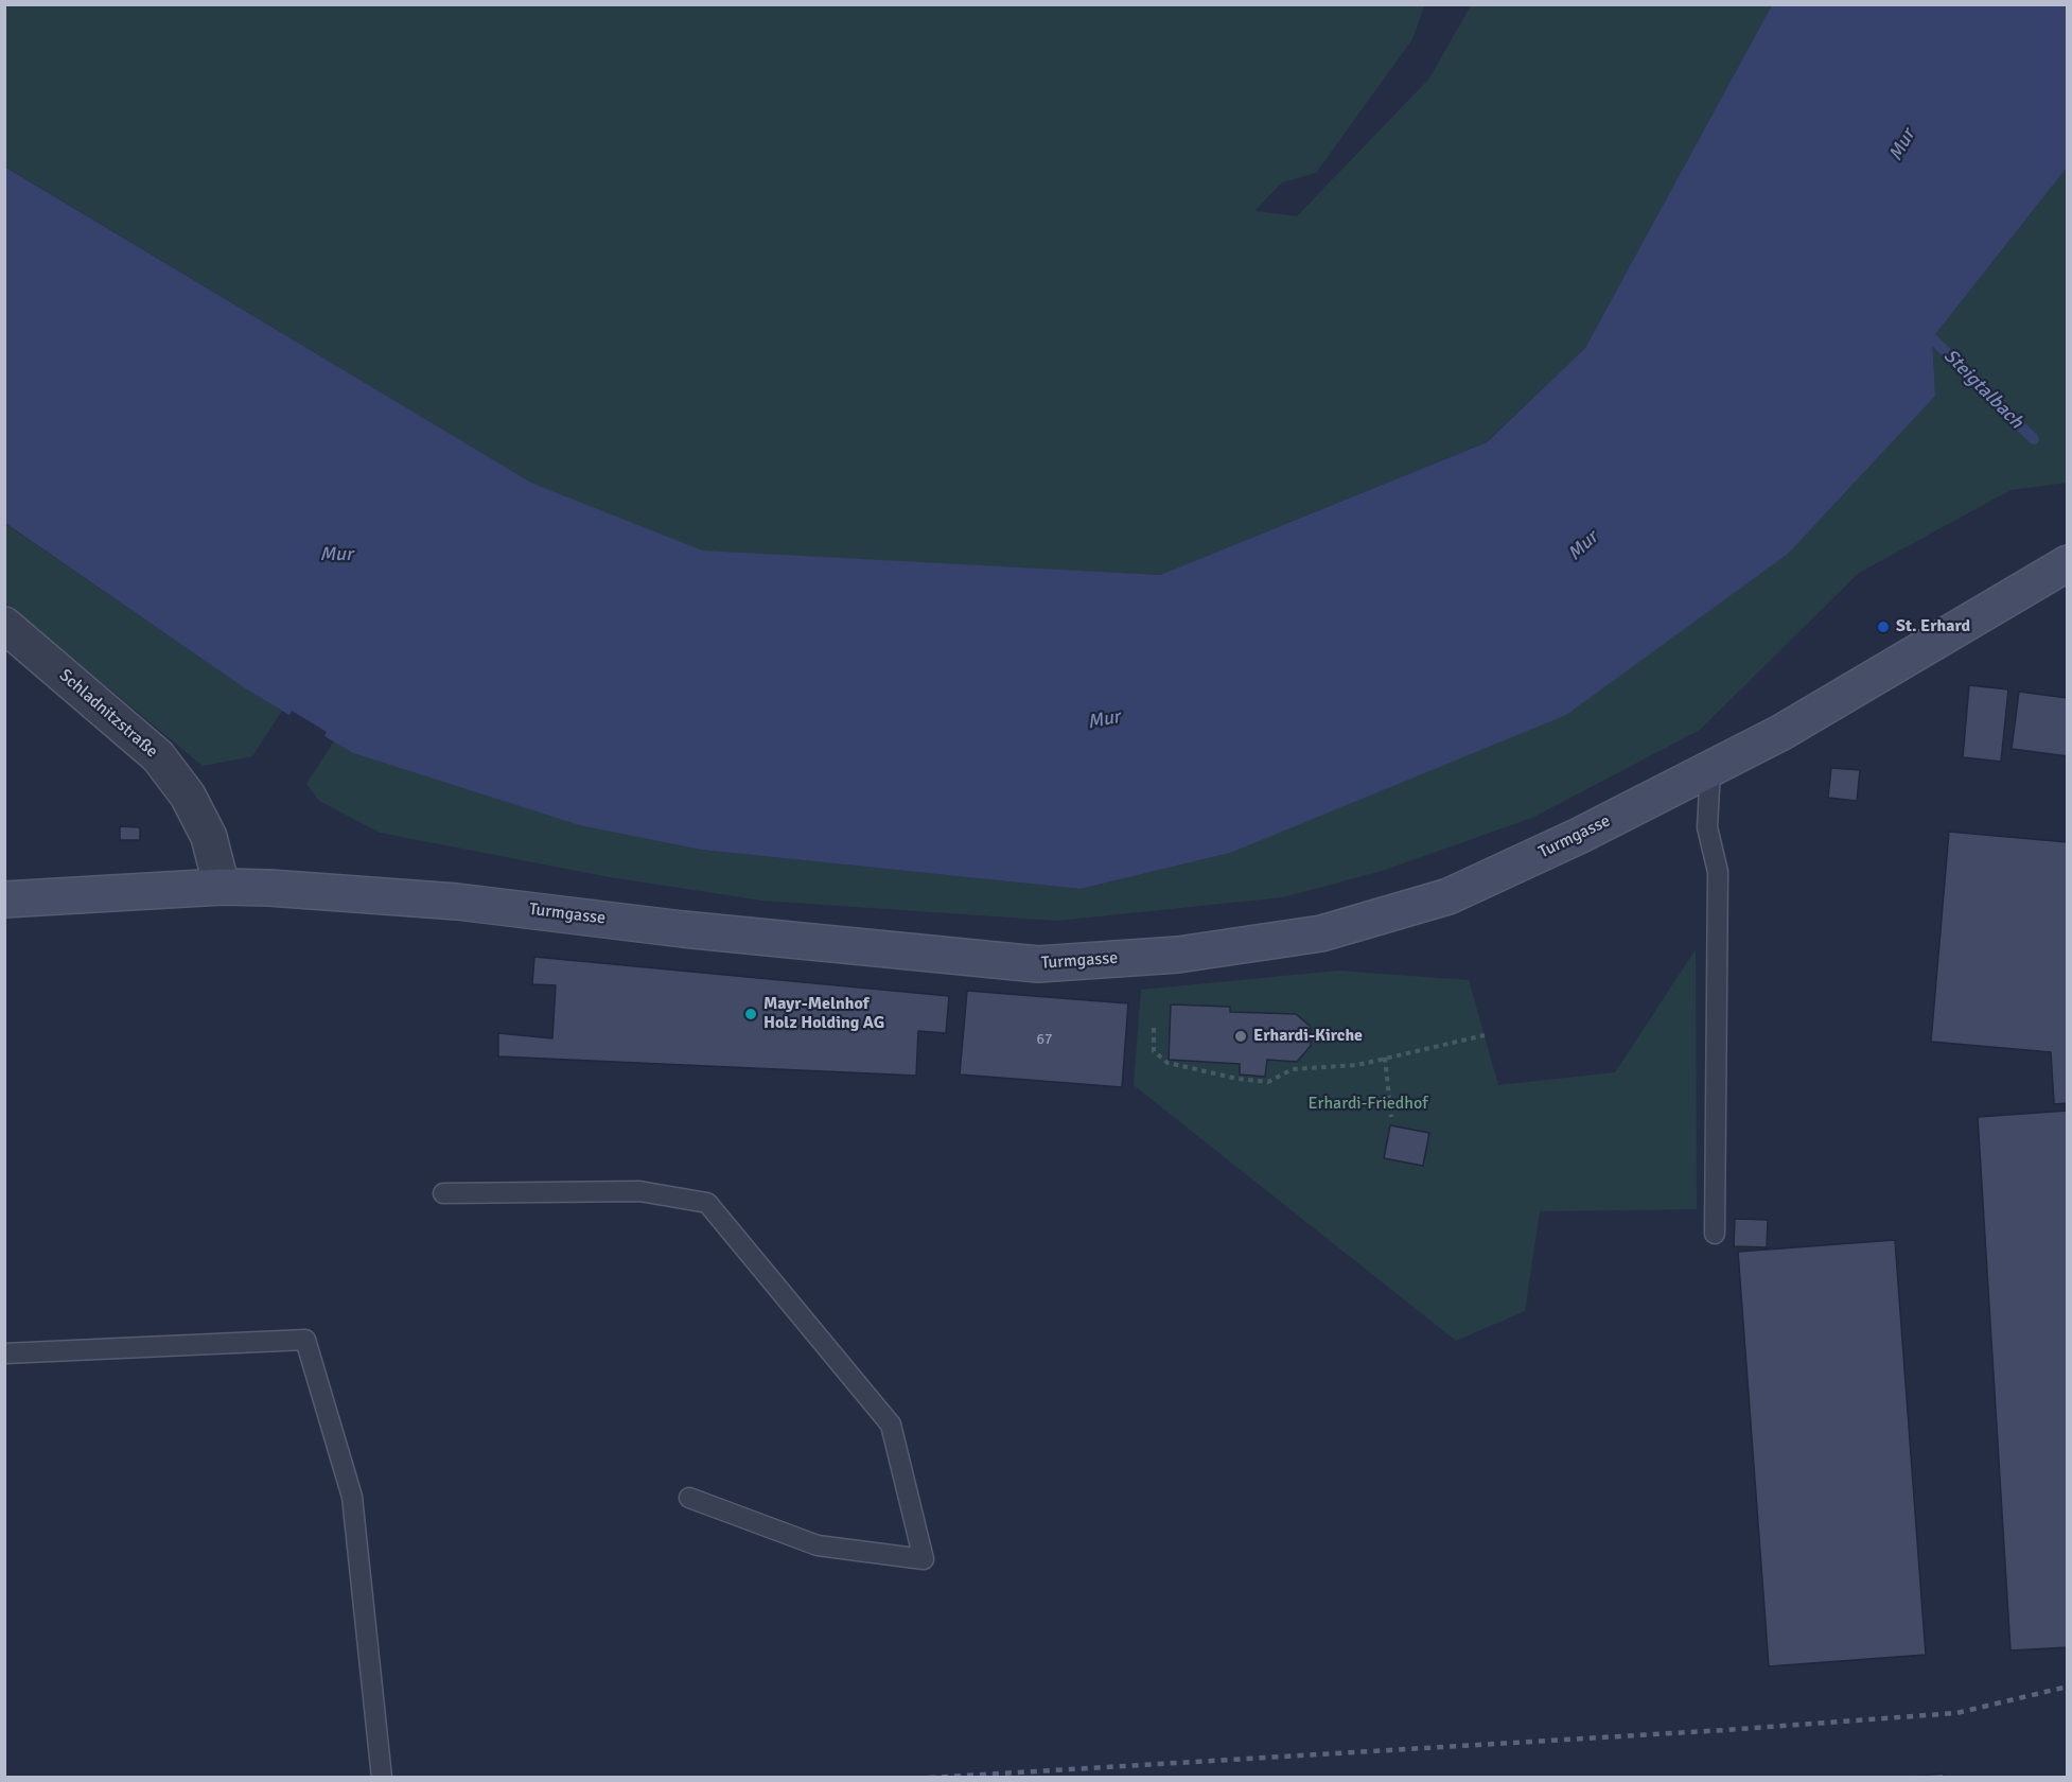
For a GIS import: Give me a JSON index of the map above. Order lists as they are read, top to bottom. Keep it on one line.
{"streets":{"main road":["Turmgasse"],"street":["Schladnitzstraße"]},"crossings":[["Schladnitzstraße","Turmgasse"]],"water":["Mur","Steigtalbach"],"parks":["Erhardi-Friedhof"],"places":["St. Erhard","Mayr-Melnhof Holz Holding AG","Erhardi-Kirche"],"house_numbers":["67"]}
